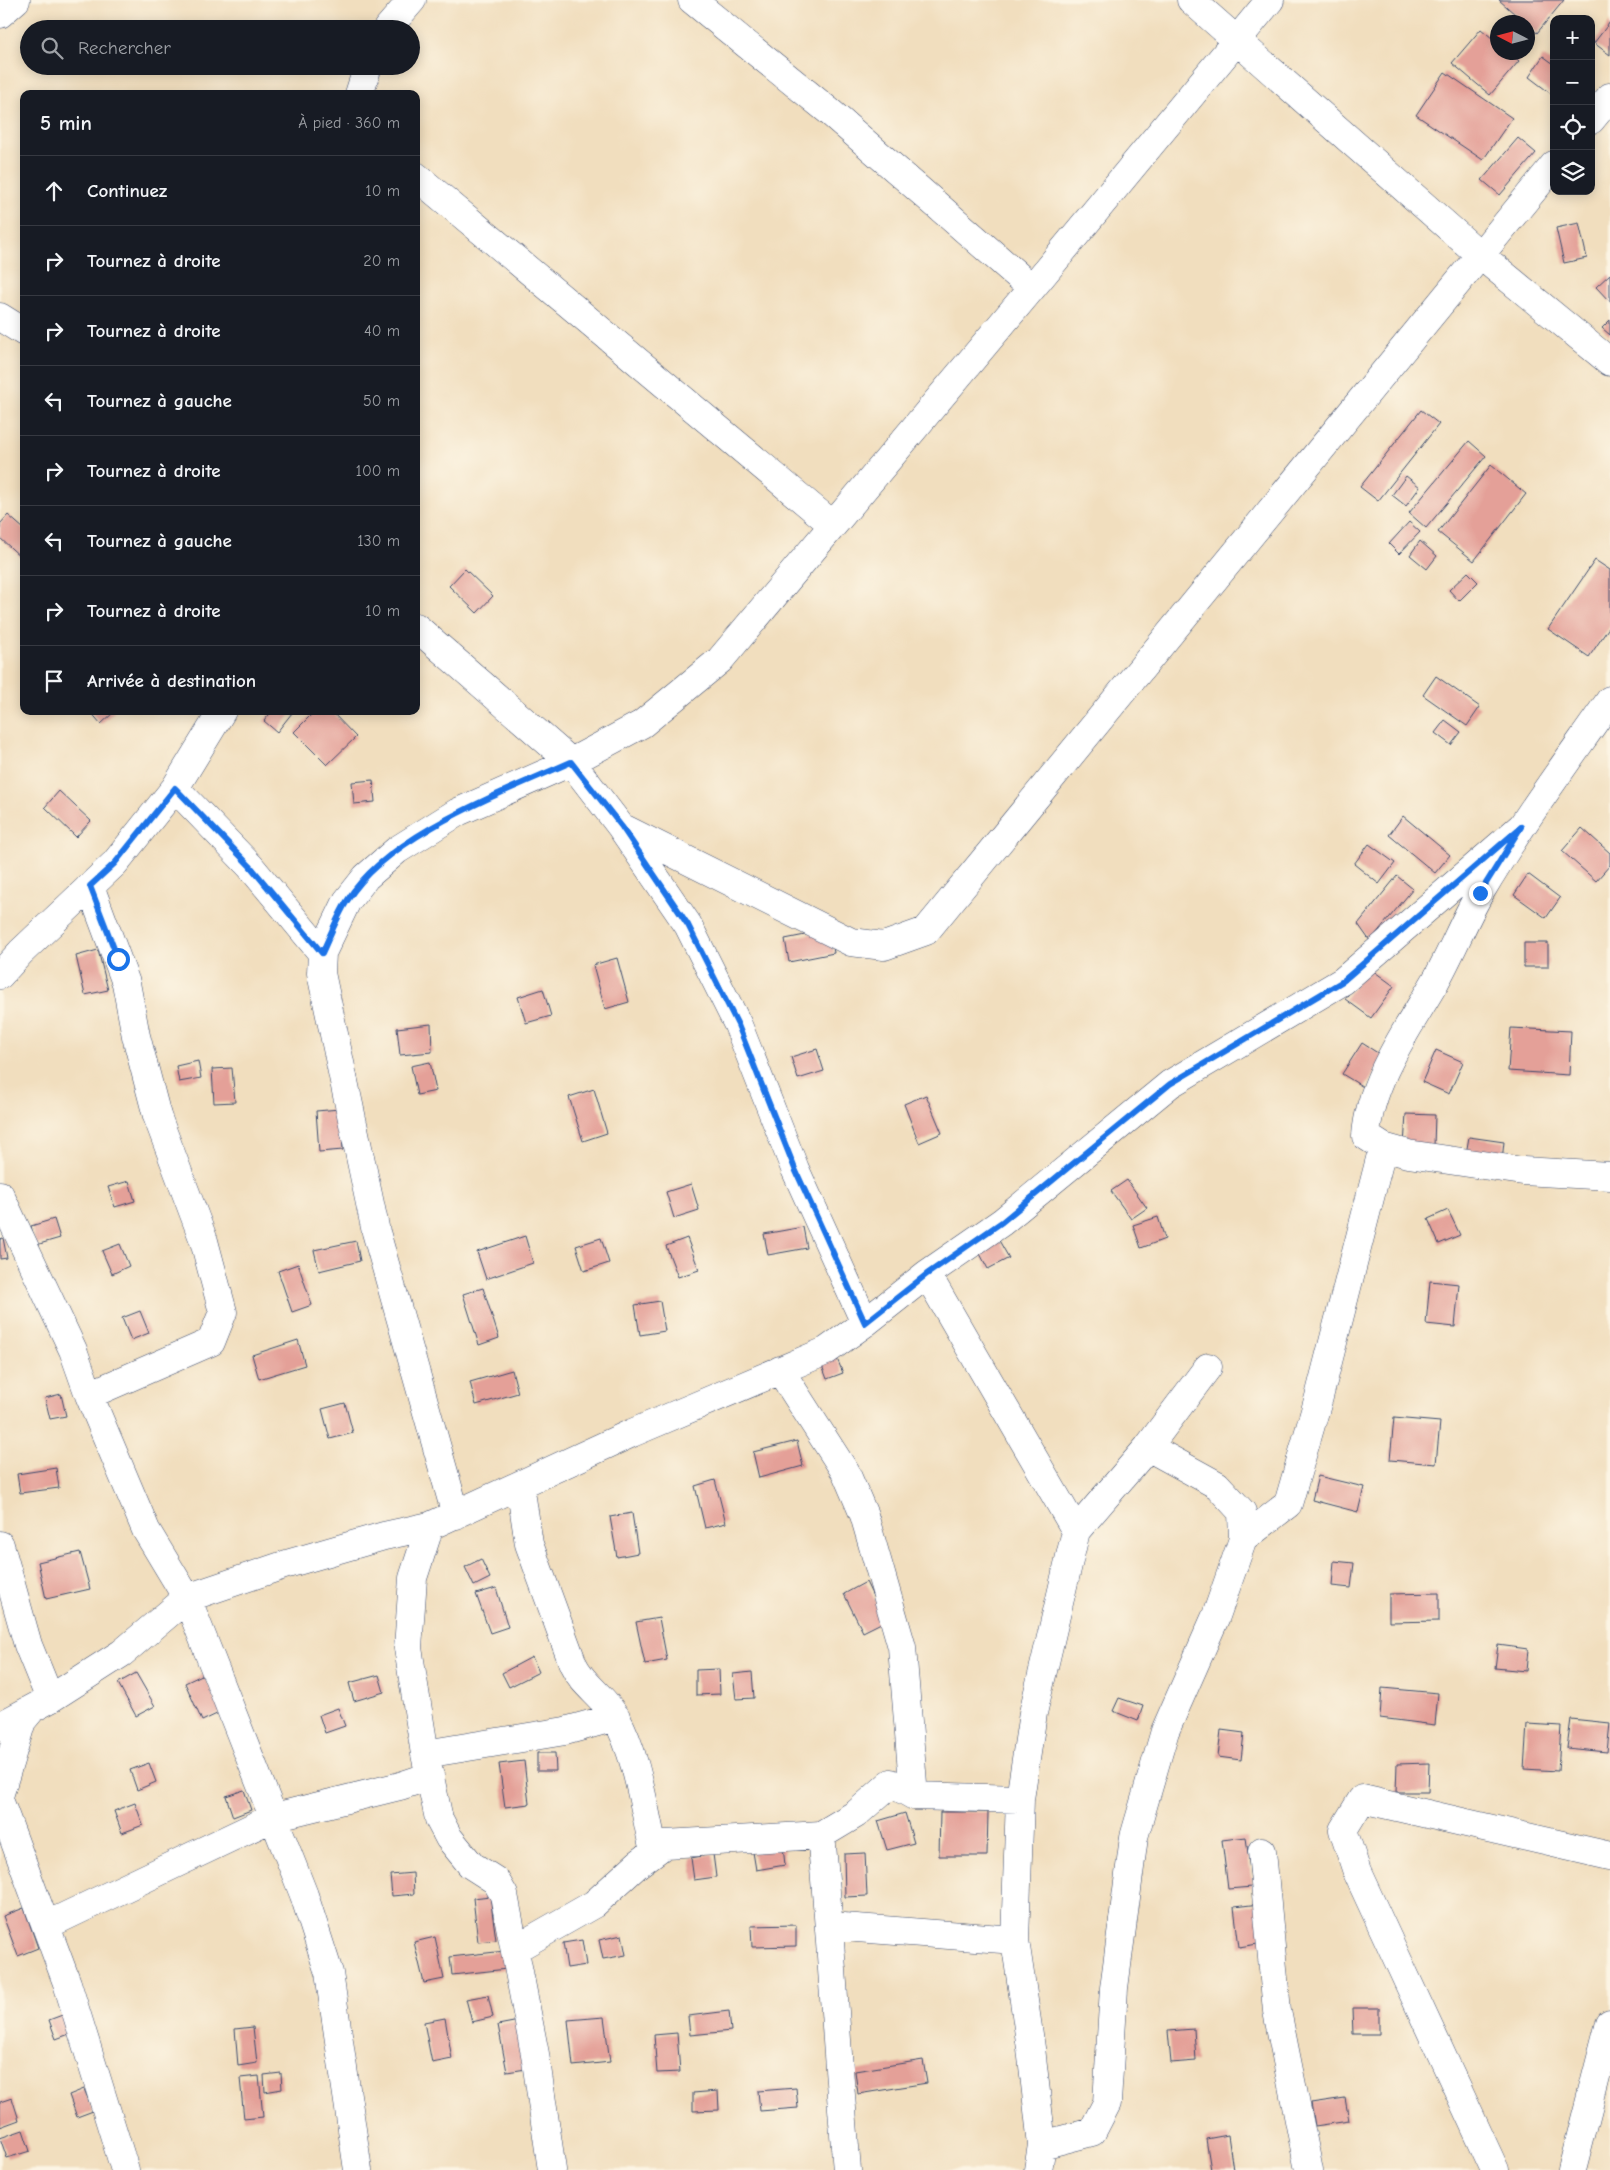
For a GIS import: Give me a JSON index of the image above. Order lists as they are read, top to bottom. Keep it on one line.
{"north":"left","page":{"map_buttons":["+","−"],"search":"Rechercher","heading":["5 min","À pied · 360 m"],"list":[["Continuez","10 m"],["Tournez à droite","20 m"],["Tournez à droite","40 m"],["Tournez à gauche","50 m"],["Tournez à droite","100 m"],["Tournez à gauche","130 m"],["Tournez à droite","10 m"],"Arrivée à destination"]}}
